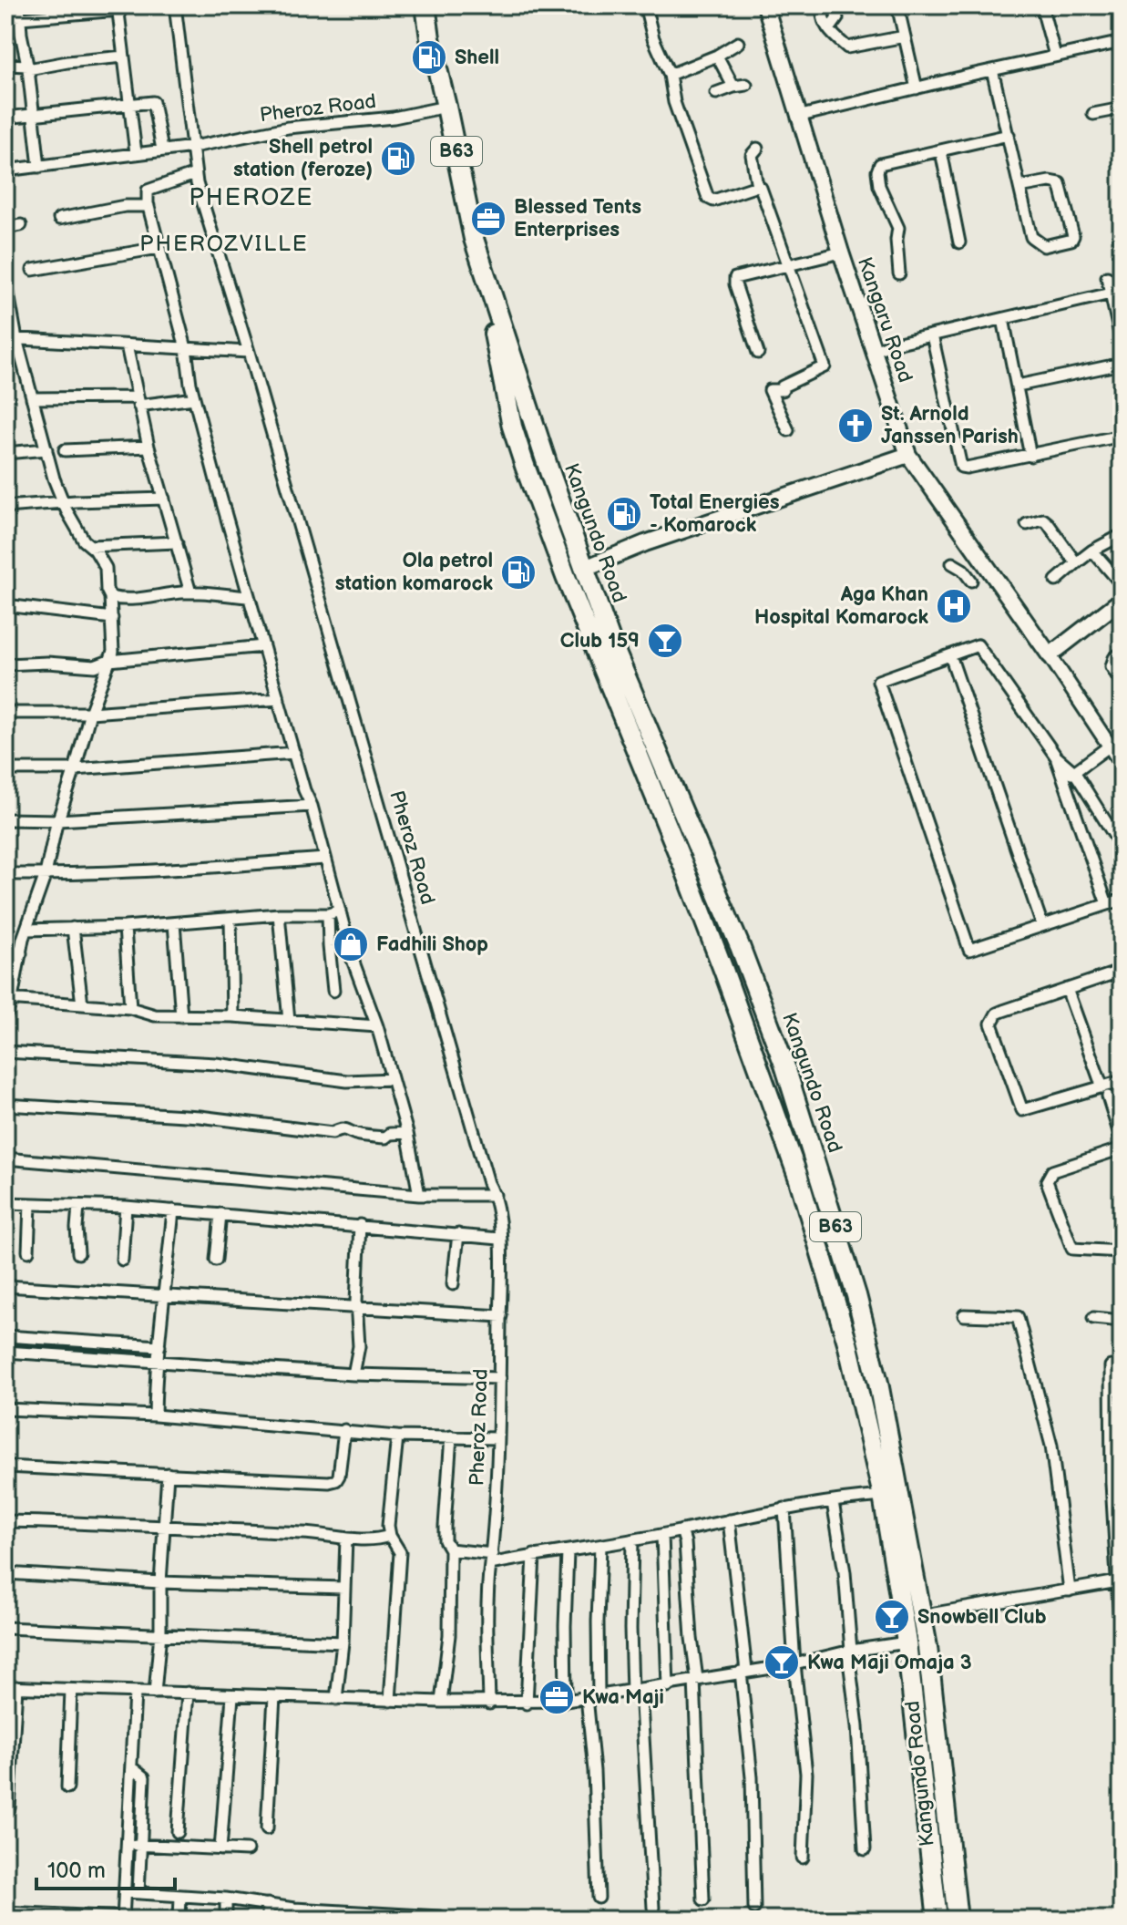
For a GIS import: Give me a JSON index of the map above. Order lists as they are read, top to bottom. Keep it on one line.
{"streets":{"highway":["B63","Kangundo Road"],"main road":["Kangaru Road"],"street":["Pheroz Road"]},"crossings":[["Pheroz Road","Kangundo Road"]],"districts":["PHEROZE","PHEROZVILLE"],"places":{"fuel station":["Shell","Shell petrol station (feroze)","Total Energies - Komarock","Ola petrol station komarock"],"office":["Blessed Tents Enterprises","Kwa Maji"],"church":["St. Arnold Janssen Parish"],"hospital":["Aga Khan Hospital Komarock"],"bar":["Club 159","Snowbell Club","Kwa Maji Omaja 3"],"shop":["Fadhili Shop"]},"scale_bar":"100 m"}
